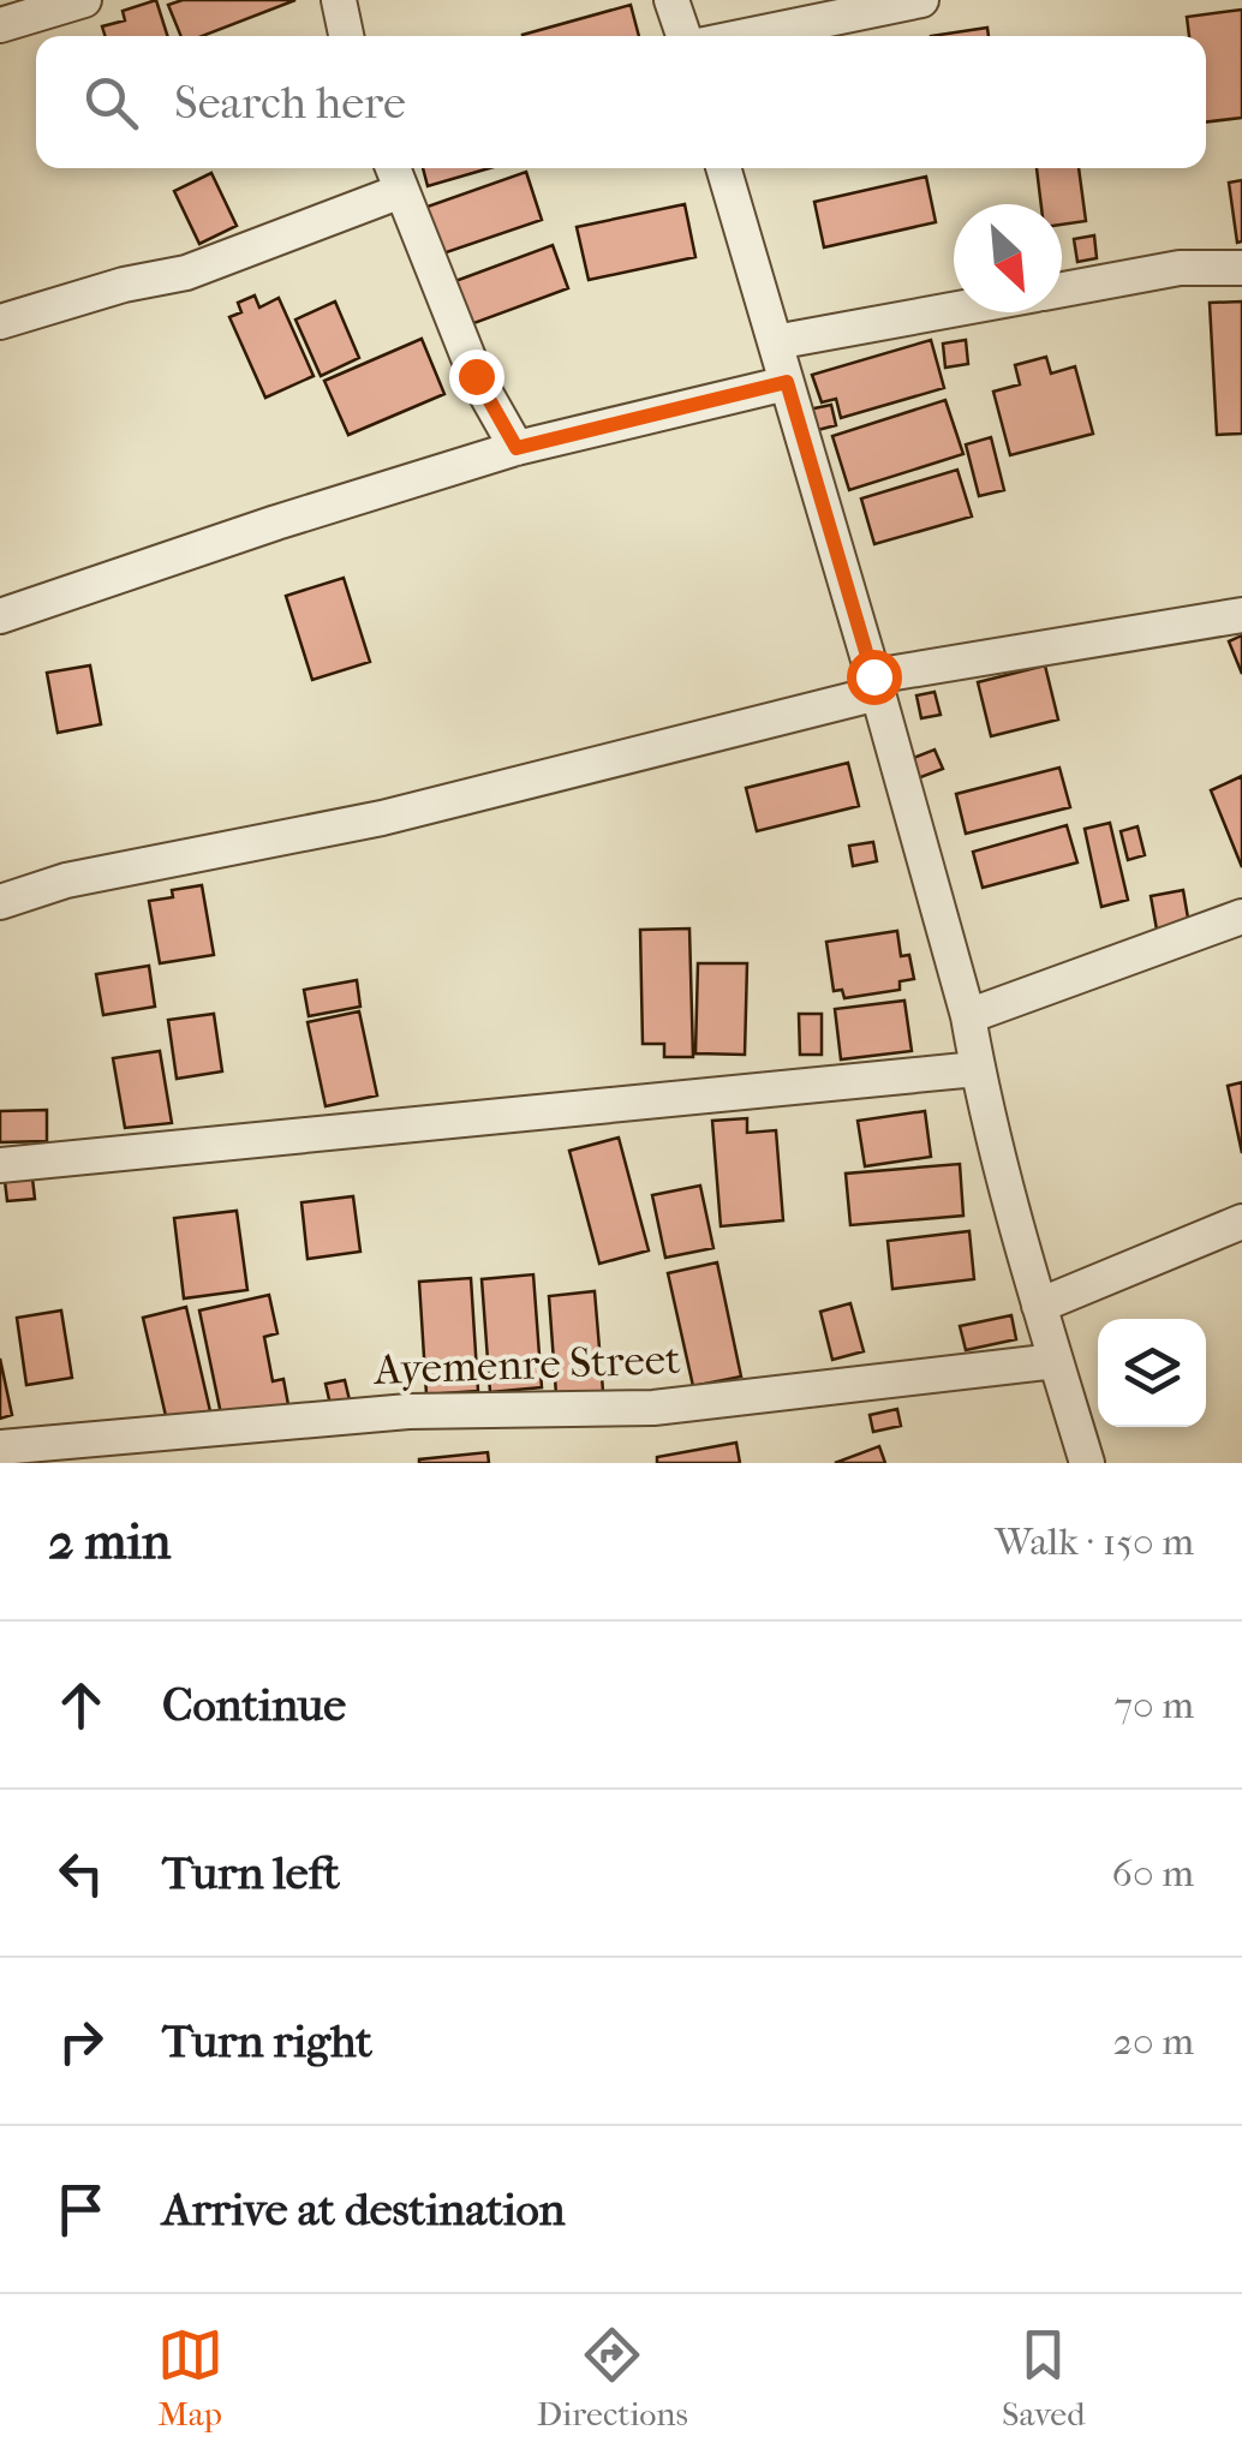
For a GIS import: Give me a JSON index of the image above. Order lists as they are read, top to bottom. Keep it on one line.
{"streets":{"street":["Ayemenre Street"]},"north":"bottom right","page":{"search":"Search here","heading":["2 min","Walk · 150 m"],"list":[["Continue","70 m"],["Turn left","60 m"],["Turn right","20 m"],"Arrive at destination"],"nav":["Map","Directions","Saved"]}}
